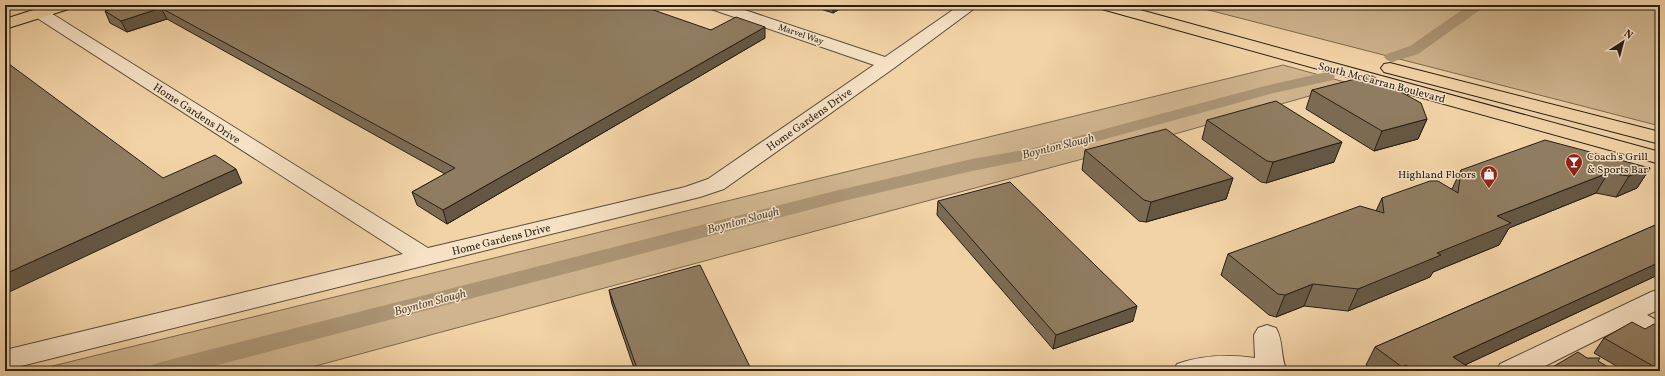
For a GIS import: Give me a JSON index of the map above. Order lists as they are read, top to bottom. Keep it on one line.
{"streets":{"main road":["South McCarran Boulevard"],"street":["Marvel Way","Home Gardens Drive"]},"crossings":[["Marvel Way","Home Gardens Drive"]],"water":["Boynton Slough"],"places":{"bar":["Coach's Grill & Sports Bar"],"shop":["Highland Floors"]},"north":"top right"}
